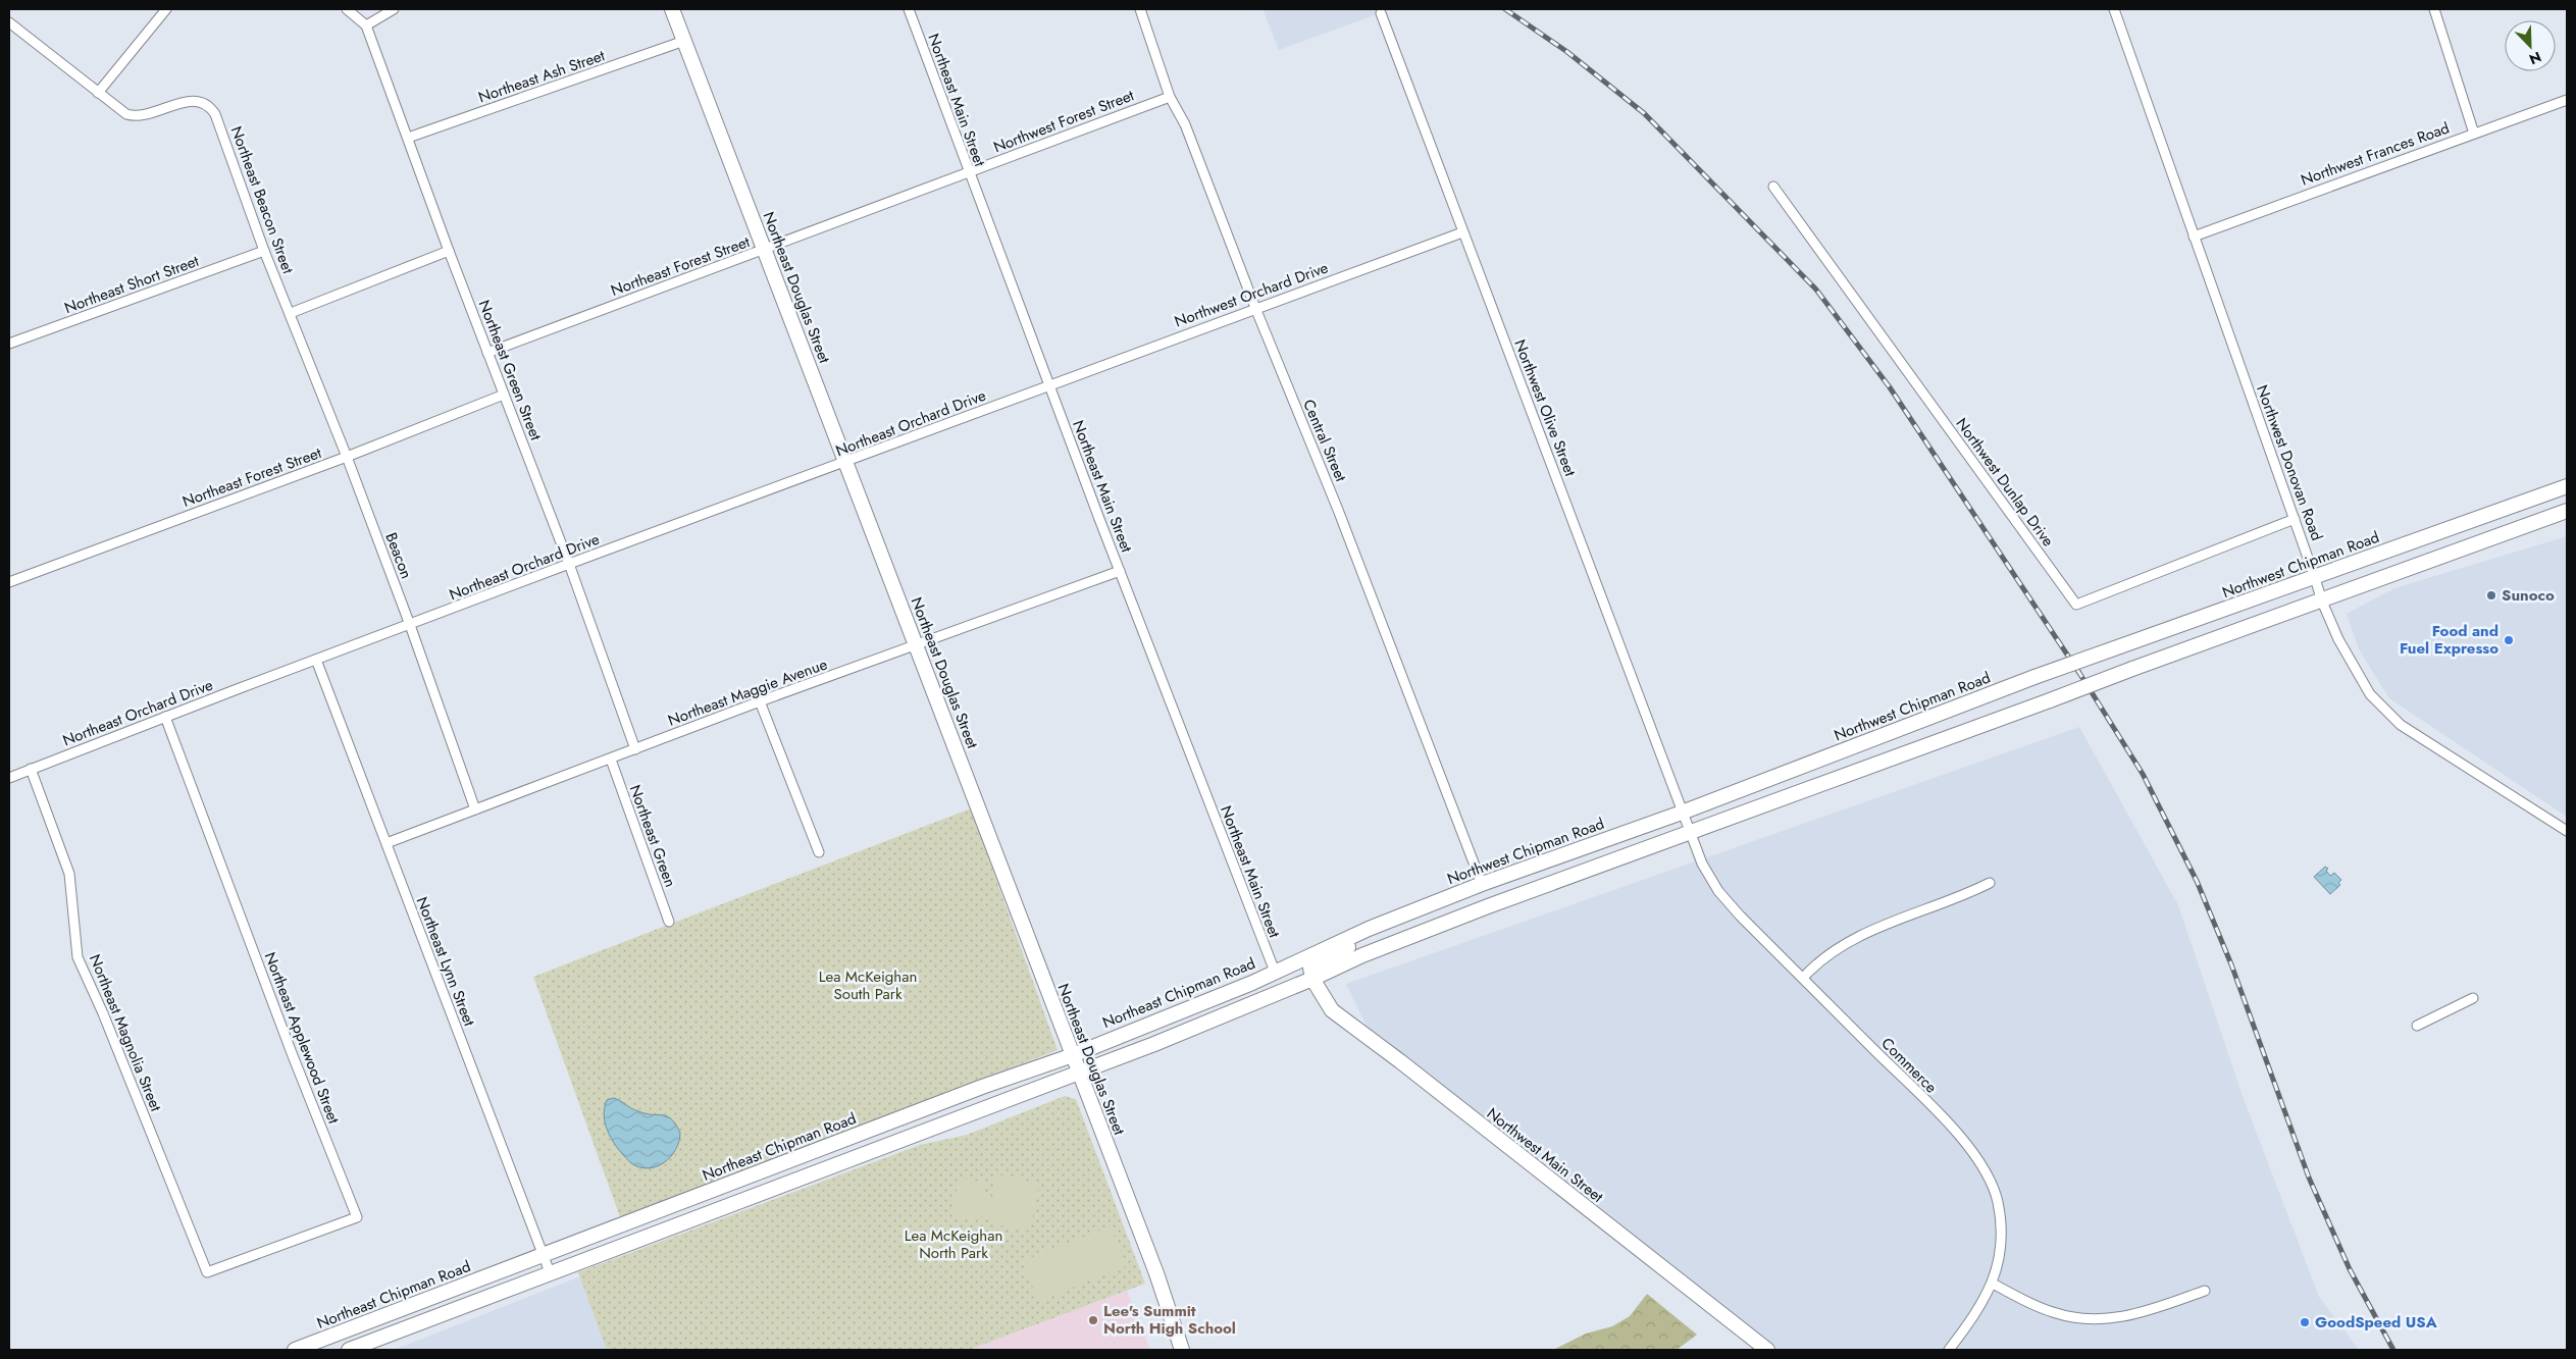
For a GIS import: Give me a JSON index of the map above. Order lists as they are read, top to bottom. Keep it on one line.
{"streets":{"main road":["Northeast Douglas Street","Northwest Chipman Road","Northeast Chipman Road","Northwest Main Street"],"street":["Northeast Ash Street","Northeast Main Street","Northwest Forest Street","Northwest Frances Road","Northeast Beacon Street","Northeast Forest Street","Northeast Short Street","Northwest Orchard Drive","Northeast Green Street","Northwest Olive Street","Northeast Orchard Drive","Central Street","Northwest Donovan Road","Northwest Dunlap Drive","Beacon","Northeast Maggie Avenue","Northeast Green","Northeast Lynn Street","Northeast Magnolia Street","Northeast Applewood Street","Commerce"]},"crossings":[["Northeast Ash Street","Northeast Douglas Street"],["Northeast Ash Street","Northeast Green Street"],["Northeast Main Street","Northwest Forest Street"],["Northeast Main Street","Northeast Forest Street"],["Northeast Main Street","Northwest Orchard Drive"],["Northeast Main Street","Northeast Orchard Drive"],["Northeast Main Street","Northwest Chipman Road"],["Northeast Main Street","Northeast Maggie Avenue"],["Northeast Main Street","Northeast Chipman Road"],["Northwest Forest Street","Northeast Forest Street"],["Northwest Forest Street","Central Street"],["Northwest Frances Road","Northwest Donovan Road"],["Northeast Beacon Street","Northeast Short Street"],["Northeast Beacon Street","Beacon"],["Northeast Forest Street","Northeast Douglas Street"],["Northeast Forest Street","Northeast Green Street"],["Northeast Forest Street","Beacon"],["Northeast Douglas Street","Northeast Orchard Drive"],["Northeast Douglas Street","Northeast Maggie Avenue"],["Northeast Douglas Street","Northeast Chipman Road"],["Northwest Orchard Drive","Northwest Olive Street"],["Northwest Orchard Drive","Northeast Orchard Drive"],["Northwest Orchard Drive","Central Street"],["Northeast Green Street","Northeast Orchard Drive"],["Northeast Green Street","Northeast Maggie Avenue"],["Northwest Olive Street","Northwest Chipman Road"],["Northwest Olive Street","Commerce"],["Northeast Orchard Drive","Beacon"],["Northeast Orchard Drive","Northeast Lynn Street"],["Northeast Orchard Drive","Northeast Magnolia Street"],["Northeast Orchard Drive","Northeast Applewood Street"],["Central Street","Northwest Chipman Road"],["Northwest Donovan Road","Northwest Dunlap Drive"],["Northwest Donovan Road","Northwest Chipman Road"],["Beacon","Northeast Maggie Avenue"],["Northwest Chipman Road","Northeast Chipman Road"],["Northeast Maggie Avenue","Northeast Green"],["Northeast Maggie Avenue","Northeast Lynn Street"],["Northeast Lynn Street","Northeast Chipman Road"],["Northeast Magnolia Street","Northeast Applewood Street"]],"parks":["Lea McKeighan South Park","Lea McKeighan North Park"],"places":["Sunoco","Food and Fuel Expresso","Lee's Summit North High School","GoodSpeed USA"],"north":"bottom right"}
